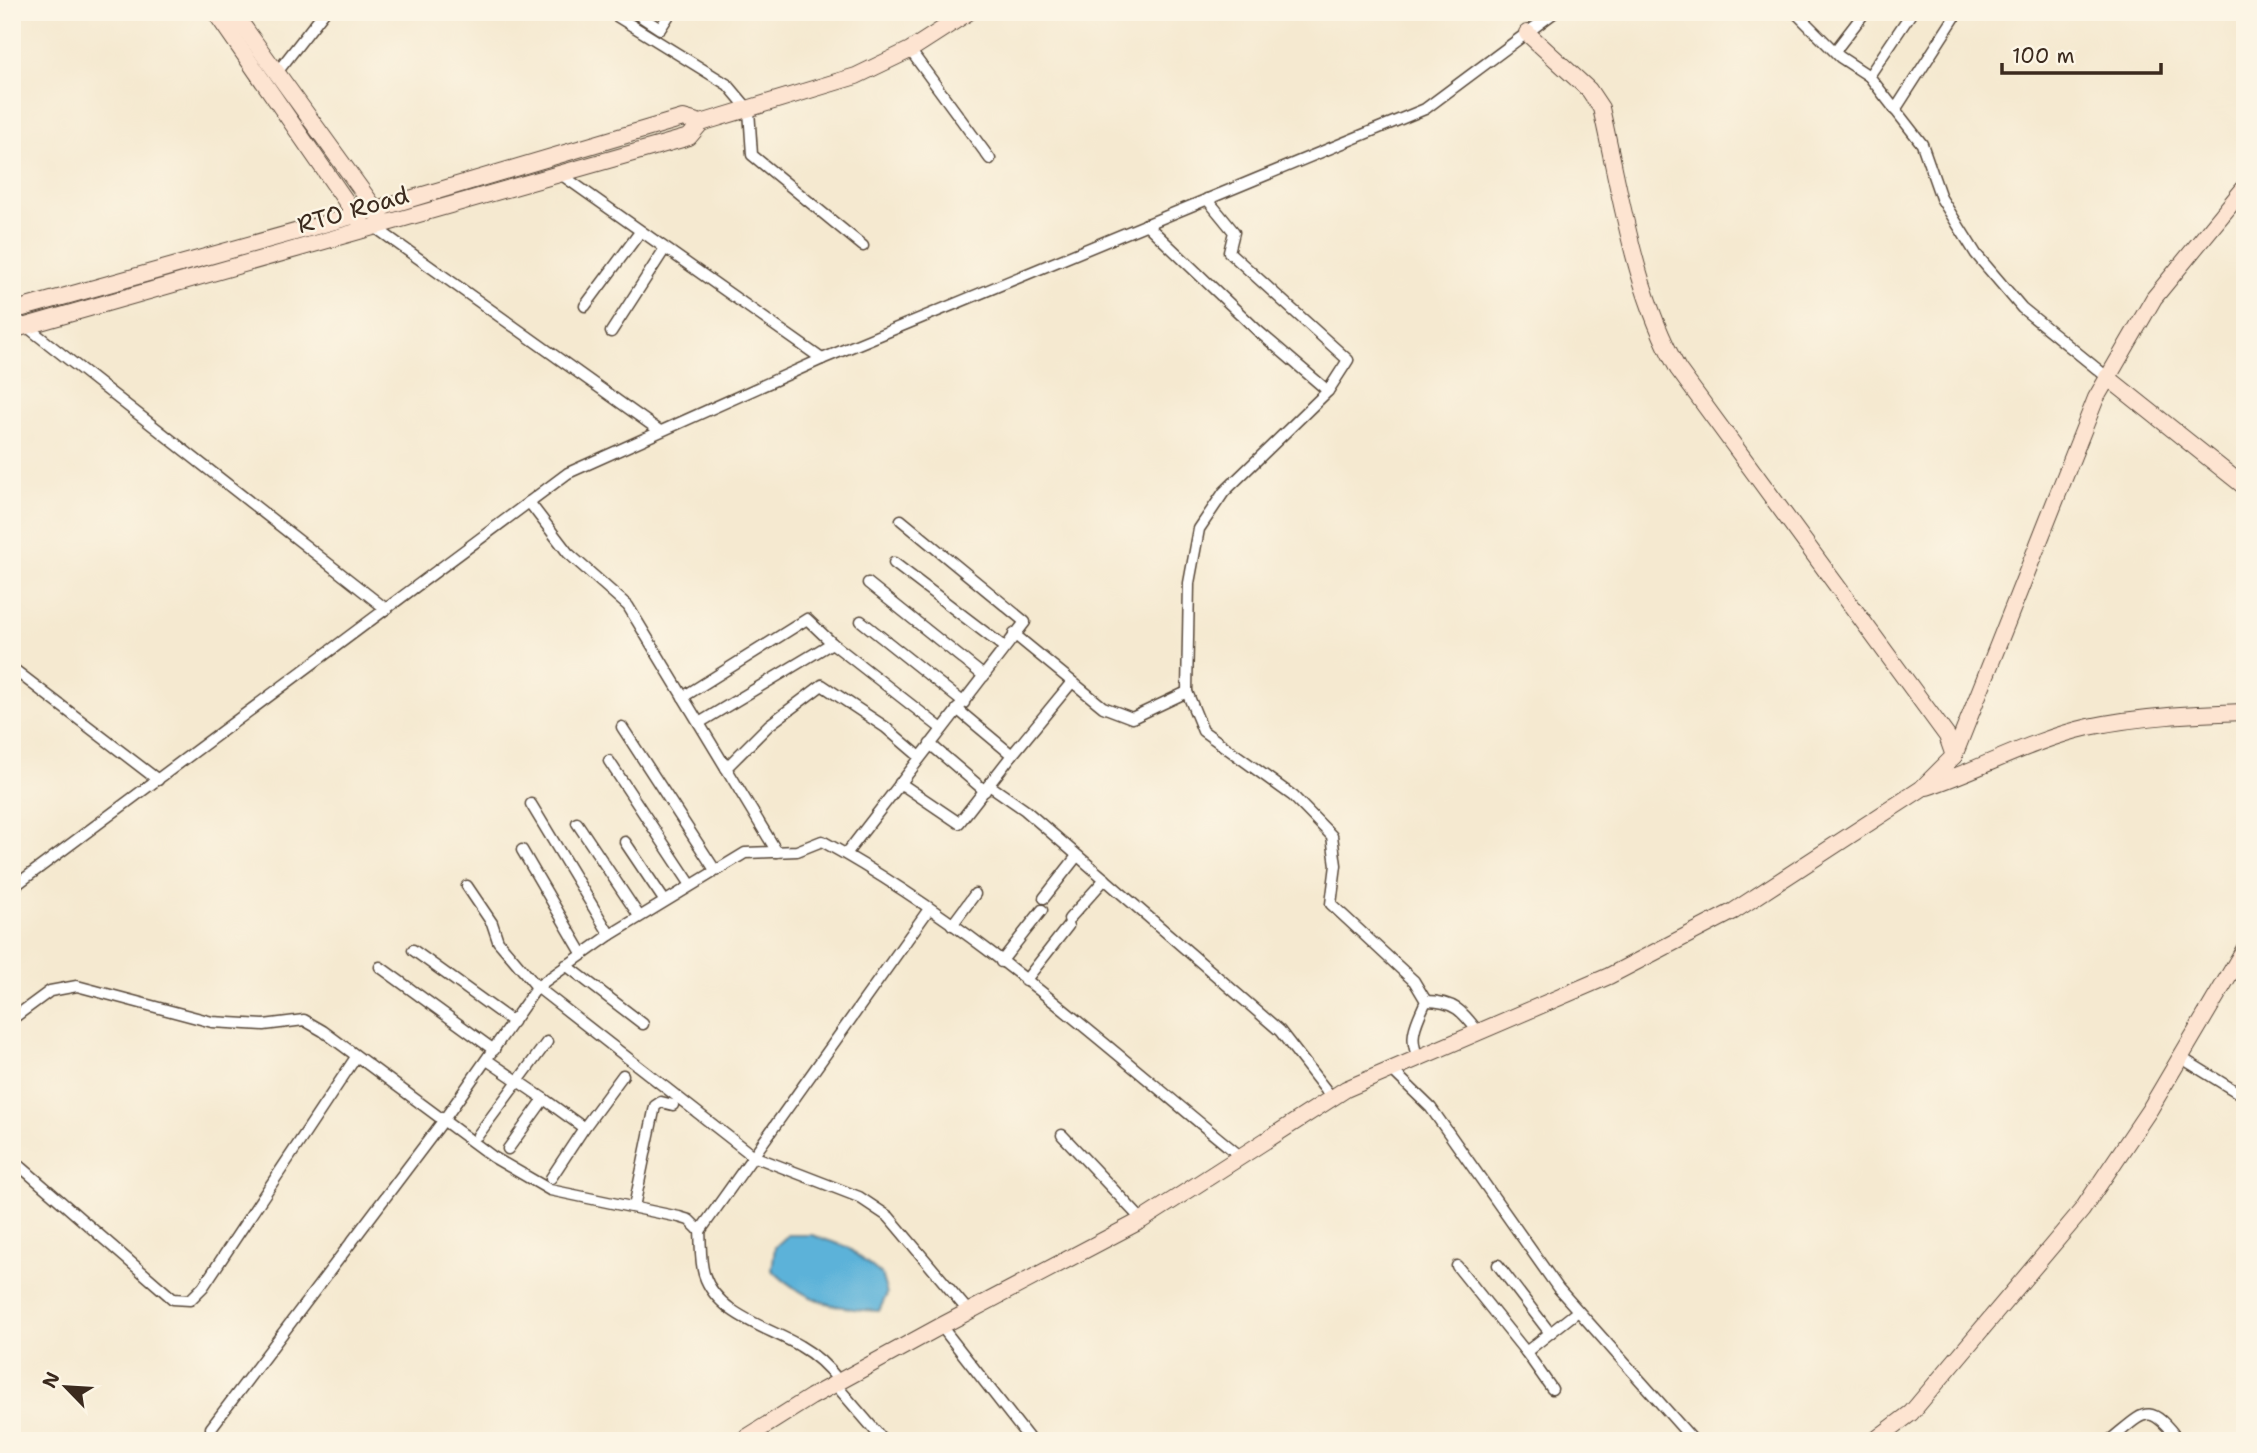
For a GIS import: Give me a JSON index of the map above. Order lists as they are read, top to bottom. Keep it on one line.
{"streets":{"street":["RTO Road"]},"scale_bar":"100 m","north":"top left"}
